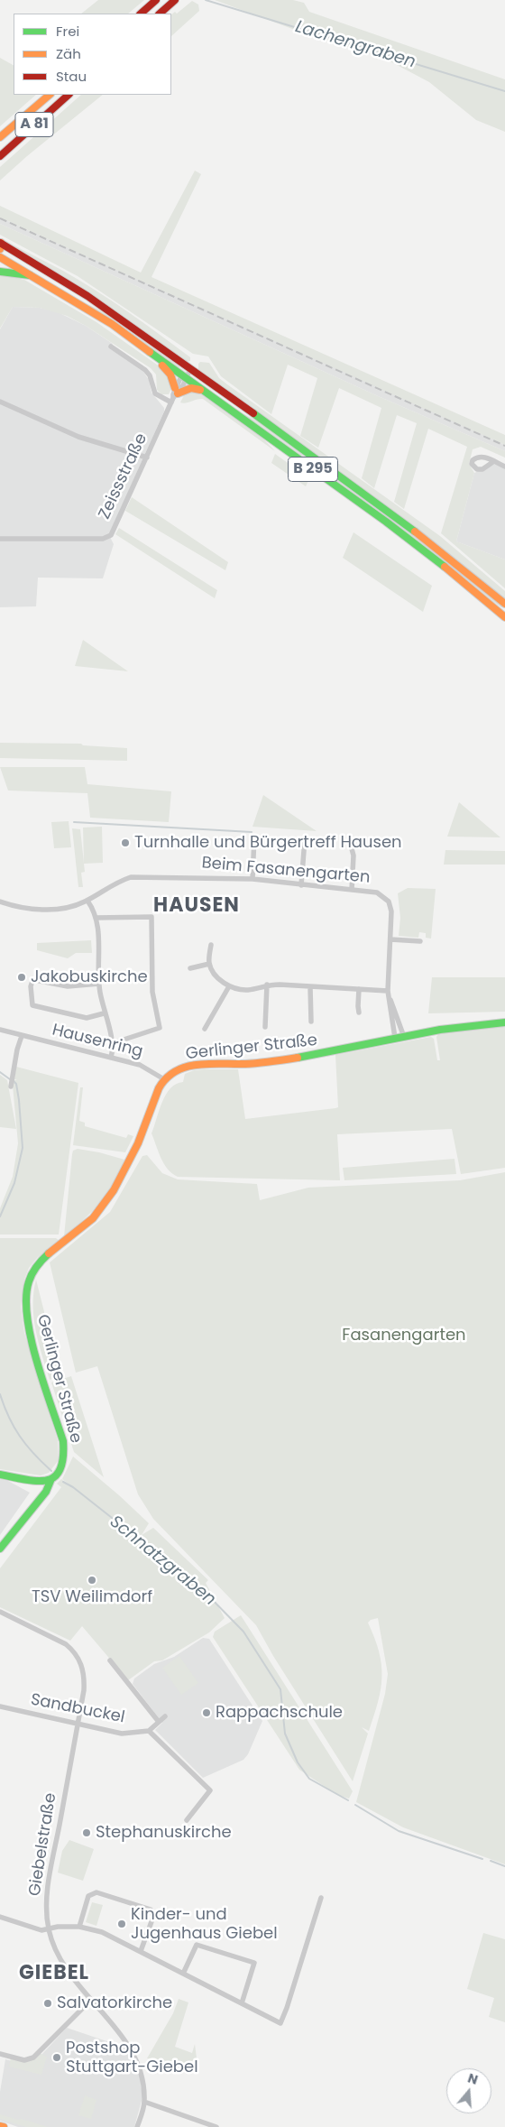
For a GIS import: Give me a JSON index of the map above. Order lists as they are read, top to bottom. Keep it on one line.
{"streets":{"main road":["A 81","B 295","Gerlinger Straße"],"street":["Zeissstraße","Beim Fasanengarten","Hausenring","Sandbuckel","Giebelstraße"]},"crossings":[["B 295","Zeissstraße"],["Beim Fasanengarten","Gerlinger Straße"],["Hausenring","Gerlinger Straße"],["Sandbuckel","Giebelstraße"]],"districts":["HAUSEN","GIEBEL"],"water":["Lachengraben","Schnatzgraben"],"parks":["Fasanengarten"],"places":["Turnhalle und Bürgertreff Hausen","Jakobuskirche","TSV Weilimdorf","Rappachschule","Stephanuskirche","Kinder- und Jugenhaus Giebel","Salvatorkirche","Postshop Stuttgart-Giebel"],"legend":["Frei","Zäh","Stau"],"north":"top"}
